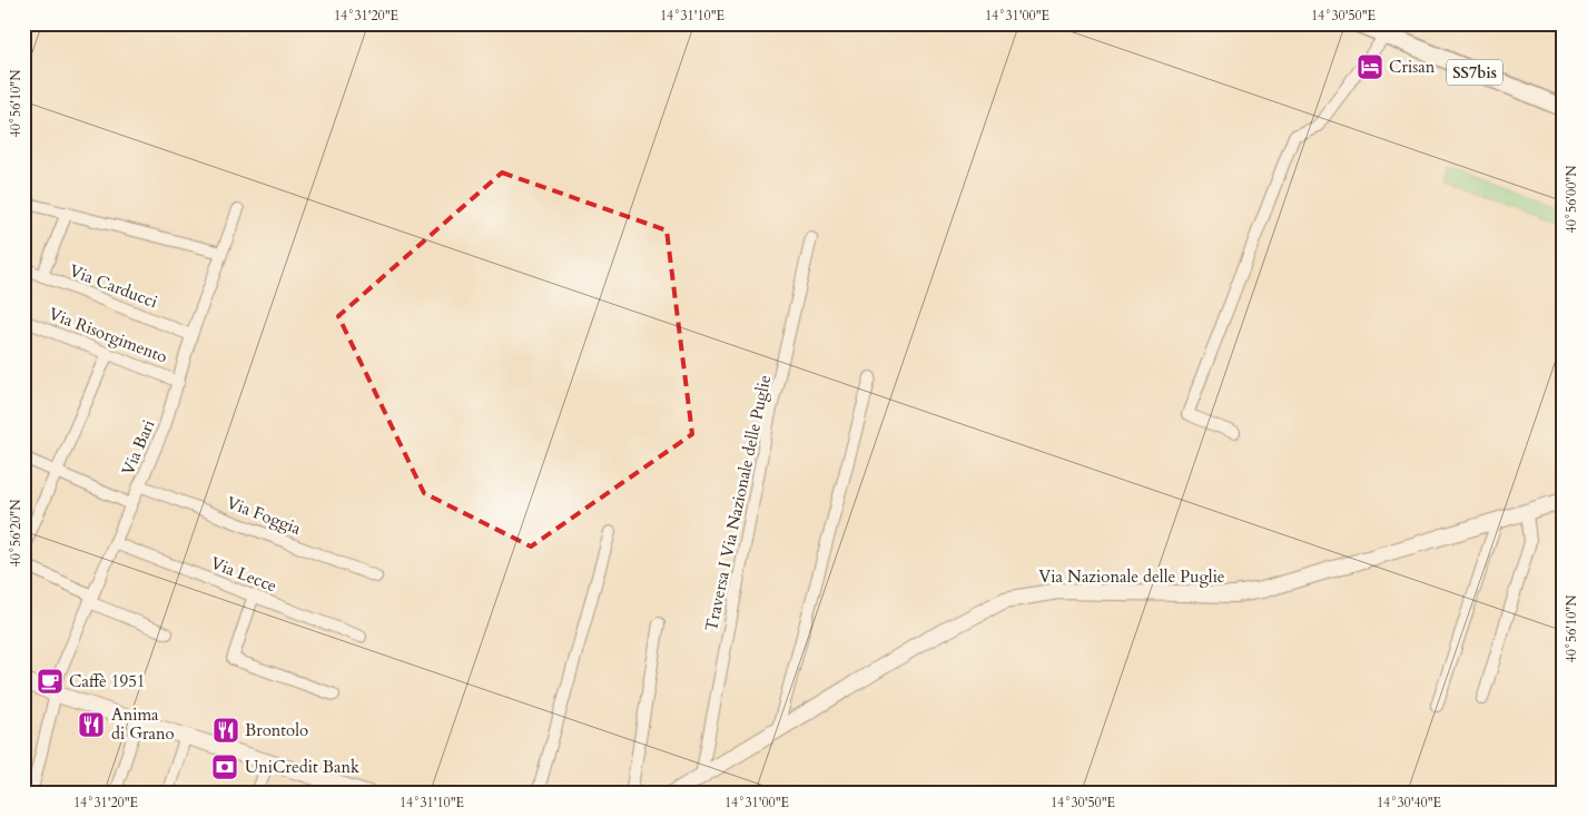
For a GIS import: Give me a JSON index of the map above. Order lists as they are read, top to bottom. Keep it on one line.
{"streets":{"main road":["SS7bis","Via Nazionale delle Puglie"],"street":["Via Carducci","Via Risorgimento","Via Bari","Traversa I Via Nazionale delle Puglie","Via Foggia","Via Lecce"]},"crossings":[["Via Carducci","Via Bari"],["Via Risorgimento","Via Bari"],["Via Bari","Via Foggia"],["Via Bari","Via Lecce"],["Traversa I Via Nazionale delle Puglie","Via Nazionale delle Puglie"]],"places":{"hotel":["Crisan"],"cafe":["Caffè 1951"],"restaurant":["Anima di Grano","Brontolo"],"bank":["UniCredit Bank"]},"coordinates":["14°31'20\"E","14°31'10\"E","14°31'00\"E","14°30'50\"E","40°56'10\"N","40°56'00\"N","40°56'20\"N","14°30'40\"E"]}
